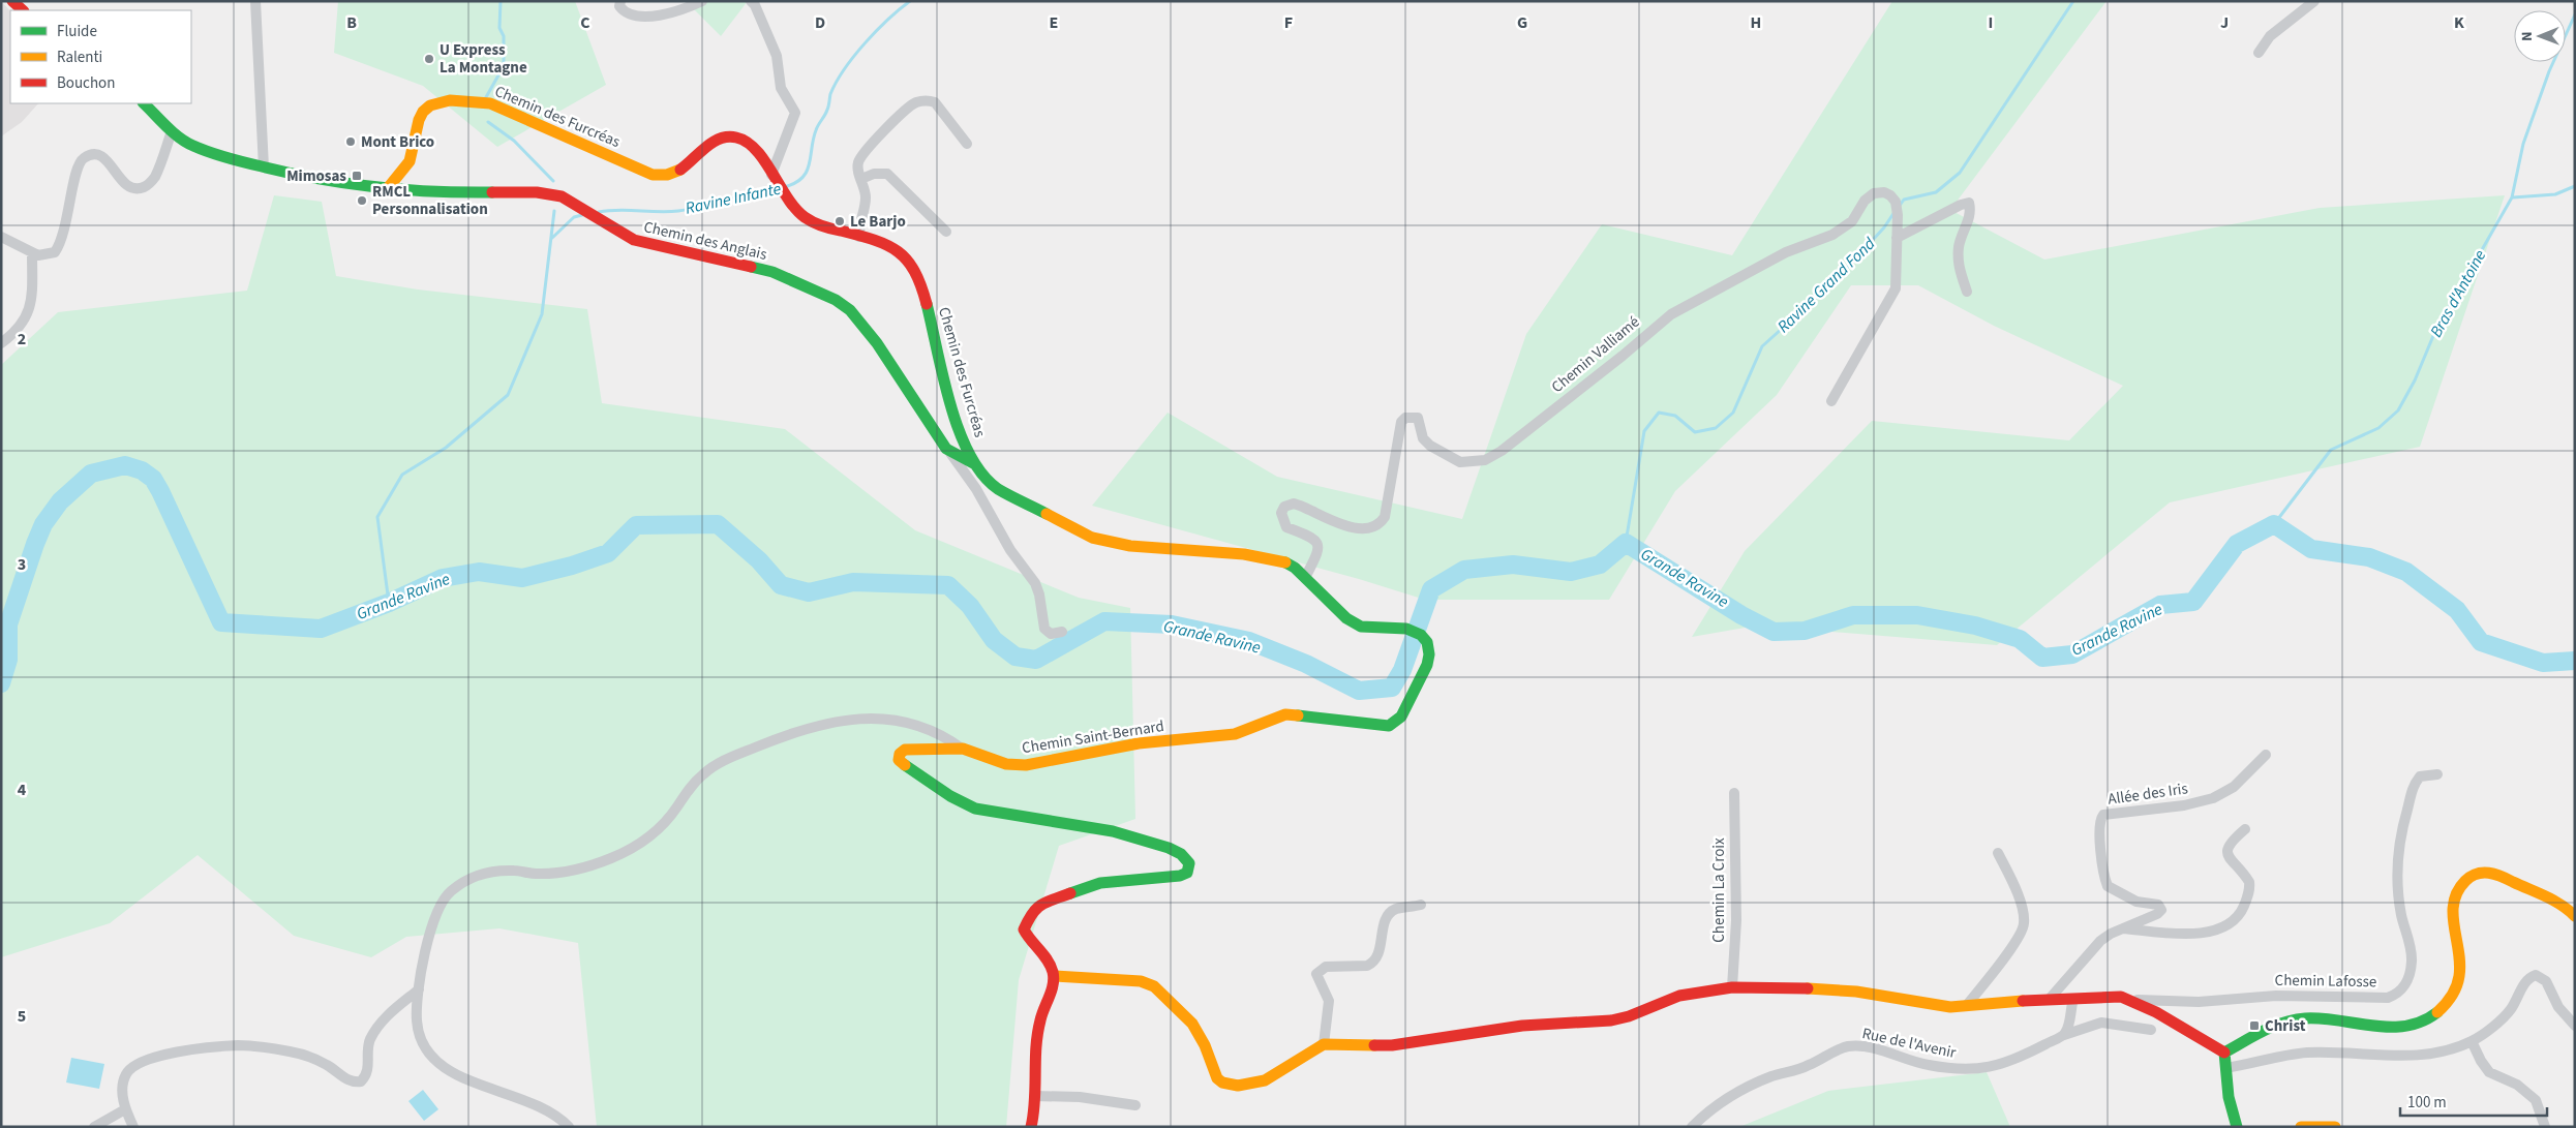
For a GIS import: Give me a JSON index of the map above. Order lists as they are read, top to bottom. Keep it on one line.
{"streets":{"street":["Chemin des Furcréas","Chemin des Anglais","Chemin Valliamé","Chemin Saint-Bernard","Allée des Iris","Chemin La Croix","Chemin Lafosse","Rue de l'Avenir"]},"crossings":[["Chemin des Furcréas","Chemin des Anglais"],["Chemin des Furcréas","Chemin Valliamé"],["Chemin des Furcréas","Chemin Saint-Bernard"]],"water":["Ravine Infante","Ravine Grand Fond","Bras d'Antoine","Grande Ravine"],"places":{"other":["U Express La Montagne","Mont Brico","RMCL Personnalisation","Le Barjo"],"transit":["Mimosas","Christ"]},"legend":["Fluide","Ralenti","Bouchon"],"scale_bar":"100 m","north":"left","grid":{"columns":["B","C","D","E","F","G","H","I","J","K"],"rows":["2","3","4","5"]}}
